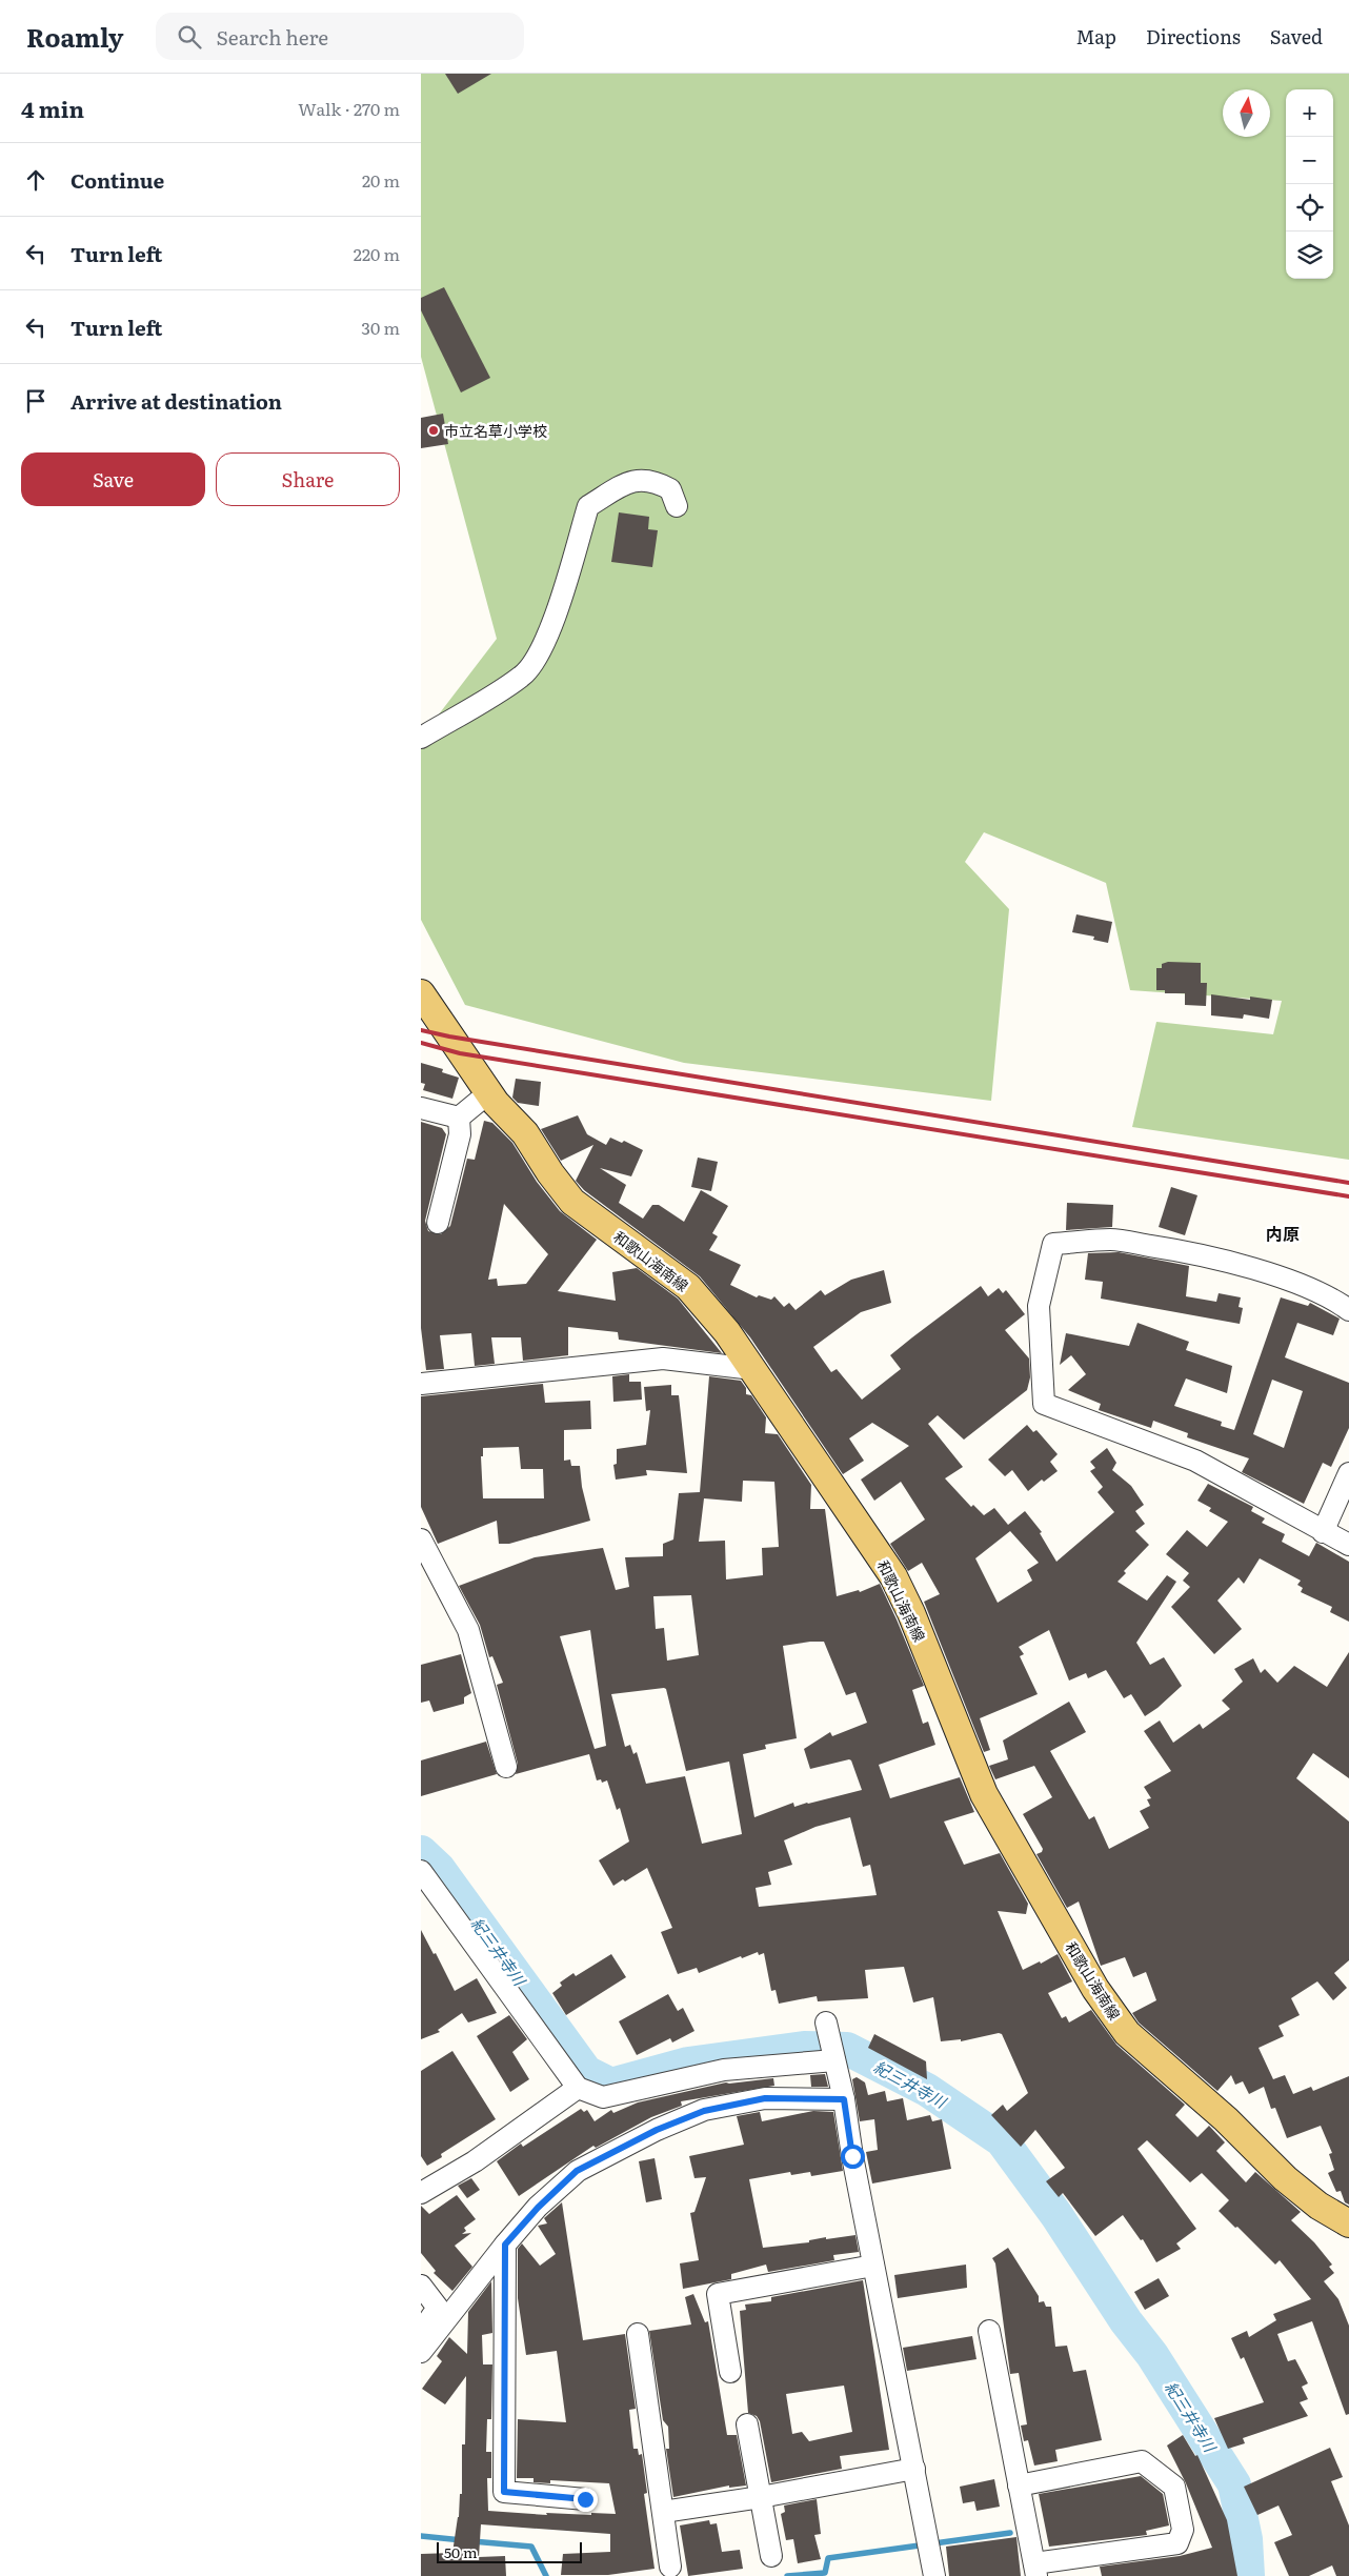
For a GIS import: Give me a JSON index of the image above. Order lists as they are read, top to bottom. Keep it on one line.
{"streets":{"main road":["和歌山海南線"]},"districts":["内原"],"water":["紀三井寺川"],"places":["市立名草小学校"],"scale_bar":"50 m","north":"top","page":{"header":"Roamly","search":"Search here","nav":["Map","Directions","Saved"],"heading":["4 min","Walk · 270 m"],"map_buttons":["+","−"],"list":[["Continue","20 m"],["Turn left","220 m"],["Turn left","30 m"],"Arrive at destination"],"buttons":["Save","Share"],"scale":"50 m"}}
